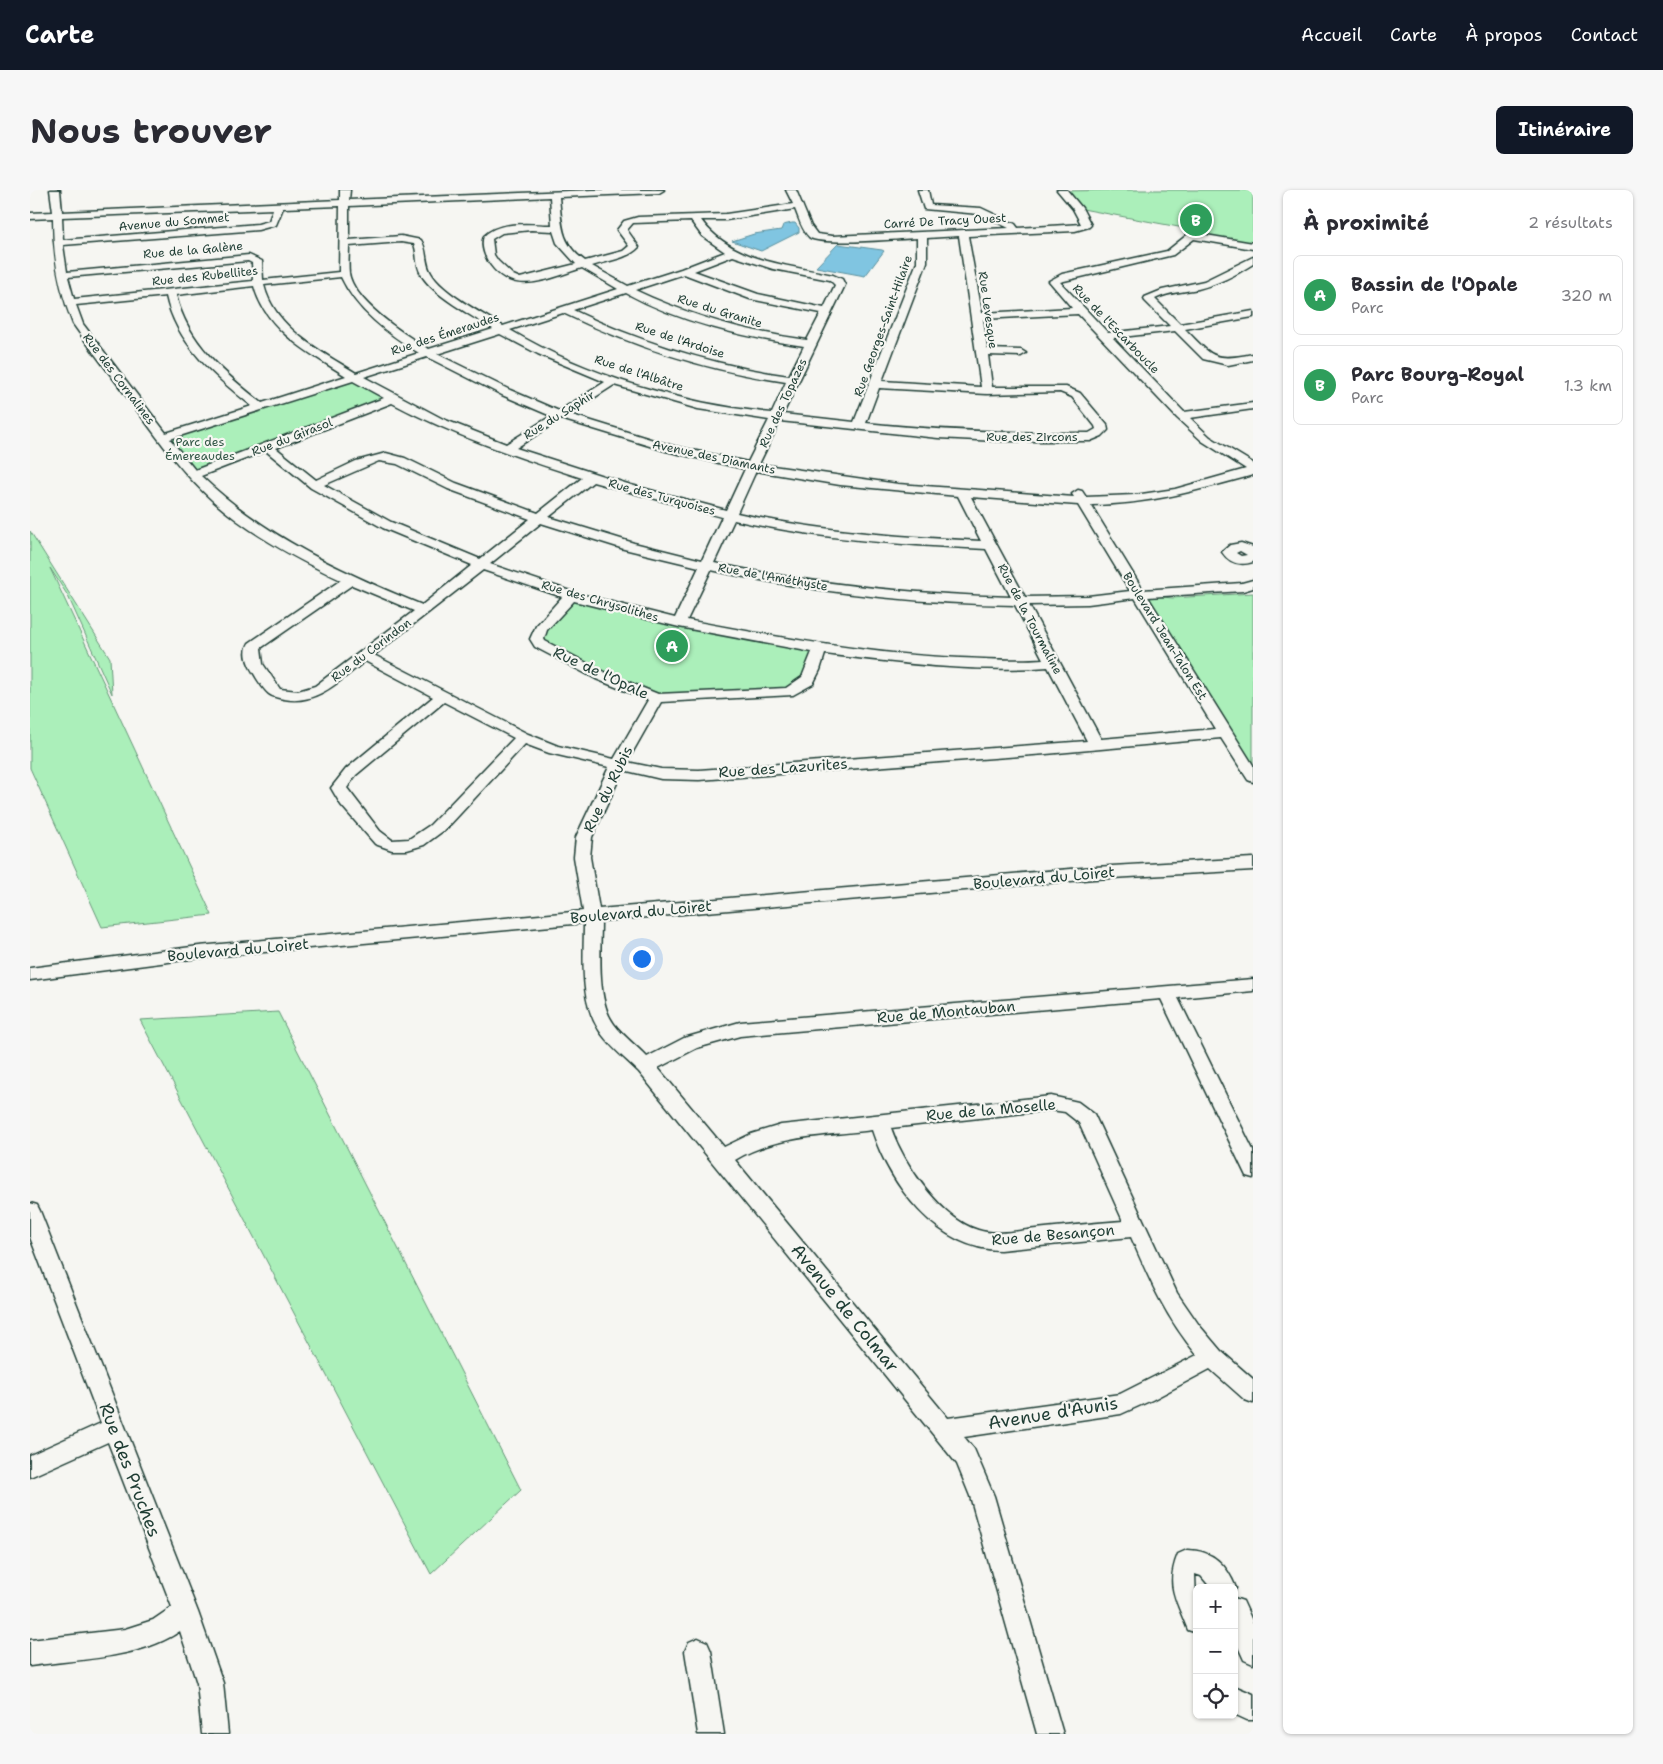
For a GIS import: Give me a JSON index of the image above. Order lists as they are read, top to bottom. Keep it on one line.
{"streets":{"street":["Carré De Tracy Ouest","Avenue du Sommet","Rue de la Galène","Rue des Rubellites","Rue Levesque","Rue du Granite","Rue Georges-Saint-Hilaire","Rue de l'Escarboucle","Rue des Émeraudes","Rue de l'Ardoise","Rue de l'Albâtre","Rue des Cornalines","Rue des Topazes","Rue du Saphir","Rue du Girasol","Rue des Zircons","Avenue des Diamants","Rue des Turquoises","Rue de l'Améthyste","Rue des Chrysolithes","Rue de la Tourmaline","Boulevard Jean-Talon Est","Rue du Corindon","Rue de l'Opale","Rue des Lazurites","Rue du Rubis","Boulevard du Loiret","Rue de Montauban","Rue de la Moselle","Rue de Besançon","Avenue de Colmar","Avenue d'Aunis","Rue des Pruches"]},"crossings":[["Carré De Tracy Ouest","Rue Levesque"],["Carré De Tracy Ouest","Rue Georges-Saint-Hilaire"],["Avenue du Sommet","Rue des Cornalines"],["Rue de la Galène","Rue des Rubellites"],["Rue de la Galène","Rue des Émeraudes"],["Rue de la Galène","Rue des Cornalines"],["Rue de la Galène","Rue des Turquoises"],["Rue des Rubellites","Rue des Cornalines"],["Rue des Rubellites","Avenue des Diamants"],["Rue Levesque","Rue des Zircons"],["Rue du Granite","Rue des Émeraudes"],["Rue du Granite","Rue des Topazes"],["Rue Georges-Saint-Hilaire","Rue des Zircons"],["Rue de l'Escarboucle","Avenue des Diamants"],["Rue des Émeraudes","Rue de l'Ardoise"],["Rue des Émeraudes","Rue de l'Albâtre"],["Rue des Émeraudes","Rue des Cornalines"],["Rue des Émeraudes","Rue des Topazes"],["Rue des Émeraudes","Avenue des Diamants"],["Rue des Émeraudes","Rue des Turquoises"],["Rue de l'Ardoise","Rue des Topazes"],["Rue de l'Albâtre","Rue des Topazes"],["Rue de l'Albâtre","Rue du Saphir"],["Rue de l'Albâtre","Rue des Zircons"],["Rue des Cornalines","Rue du Girasol"],["Rue des Cornalines","Rue du Corindon"],["Rue des Topazes","Rue des Zircons"],["Rue des Topazes","Avenue des Diamants"],["Rue des Topazes","Rue des Turquoises"],["Rue des Topazes","Rue de l'Améthyste"],["Rue des Topazes","Rue des Chrysolithes"],["Rue du Saphir","Avenue des Diamants"],["Rue du Saphir","Rue des Turquoises"],["Rue du Girasol","Rue des Turquoises"],["Rue du Girasol","Rue des Chrysolithes"],["Avenue des Diamants","Rue de la Tourmaline"],["Avenue des Diamants","Boulevard Jean-Talon Est"],["Rue des Turquoises","Rue de la Tourmaline"],["Rue des Turquoises","Rue du Corindon"],["Rue de l'Améthyste","Rue des Chrysolithes"],["Rue de l'Améthyste","Rue de la Tourmaline"],["Rue de l'Améthyste","Boulevard Jean-Talon Est"],["Rue de l'Améthyste","Rue du Corindon"],["Rue des Chrysolithes","Rue de la Tourmaline"],["Rue des Chrysolithes","Rue du Corindon"],["Rue des Chrysolithes","Rue de l'Opale"],["Rue de la Tourmaline","Rue des Lazurites"],["Boulevard Jean-Talon Est","Rue des Lazurites"],["Rue du Corindon","Rue des Lazurites"],["Rue de l'Opale","Rue du Rubis"],["Rue des Lazurites","Rue du Rubis"],["Rue du Rubis","Boulevard du Loiret"],["Rue du Rubis","Avenue de Colmar"],["Boulevard du Loiret","Avenue de Colmar"],["Rue de Montauban","Avenue de Colmar"],["Rue de la Moselle","Rue de Besançon"],["Rue de la Moselle","Avenue de Colmar"],["Rue de la Moselle","Avenue d'Aunis"],["Avenue de Colmar","Avenue d'Aunis"]],"parks":["Parc des Émereaudes"],"page":{"header":"Carte","nav":["Accueil","Carte","À propos","Contact"],"buttons":"Itinéraire","title":"Nous trouver","heading":["À proximité","2 résultats"],"pins":["B","A"],"list":[{"mark":"A","name":"Bassin de l'Opale","note":"Parc","value":"320 m"},{"mark":"B","name":"Parc Bourg-Royal","note":"Parc","value":"1.3 km"}],"map_buttons":["+","−"]}}
